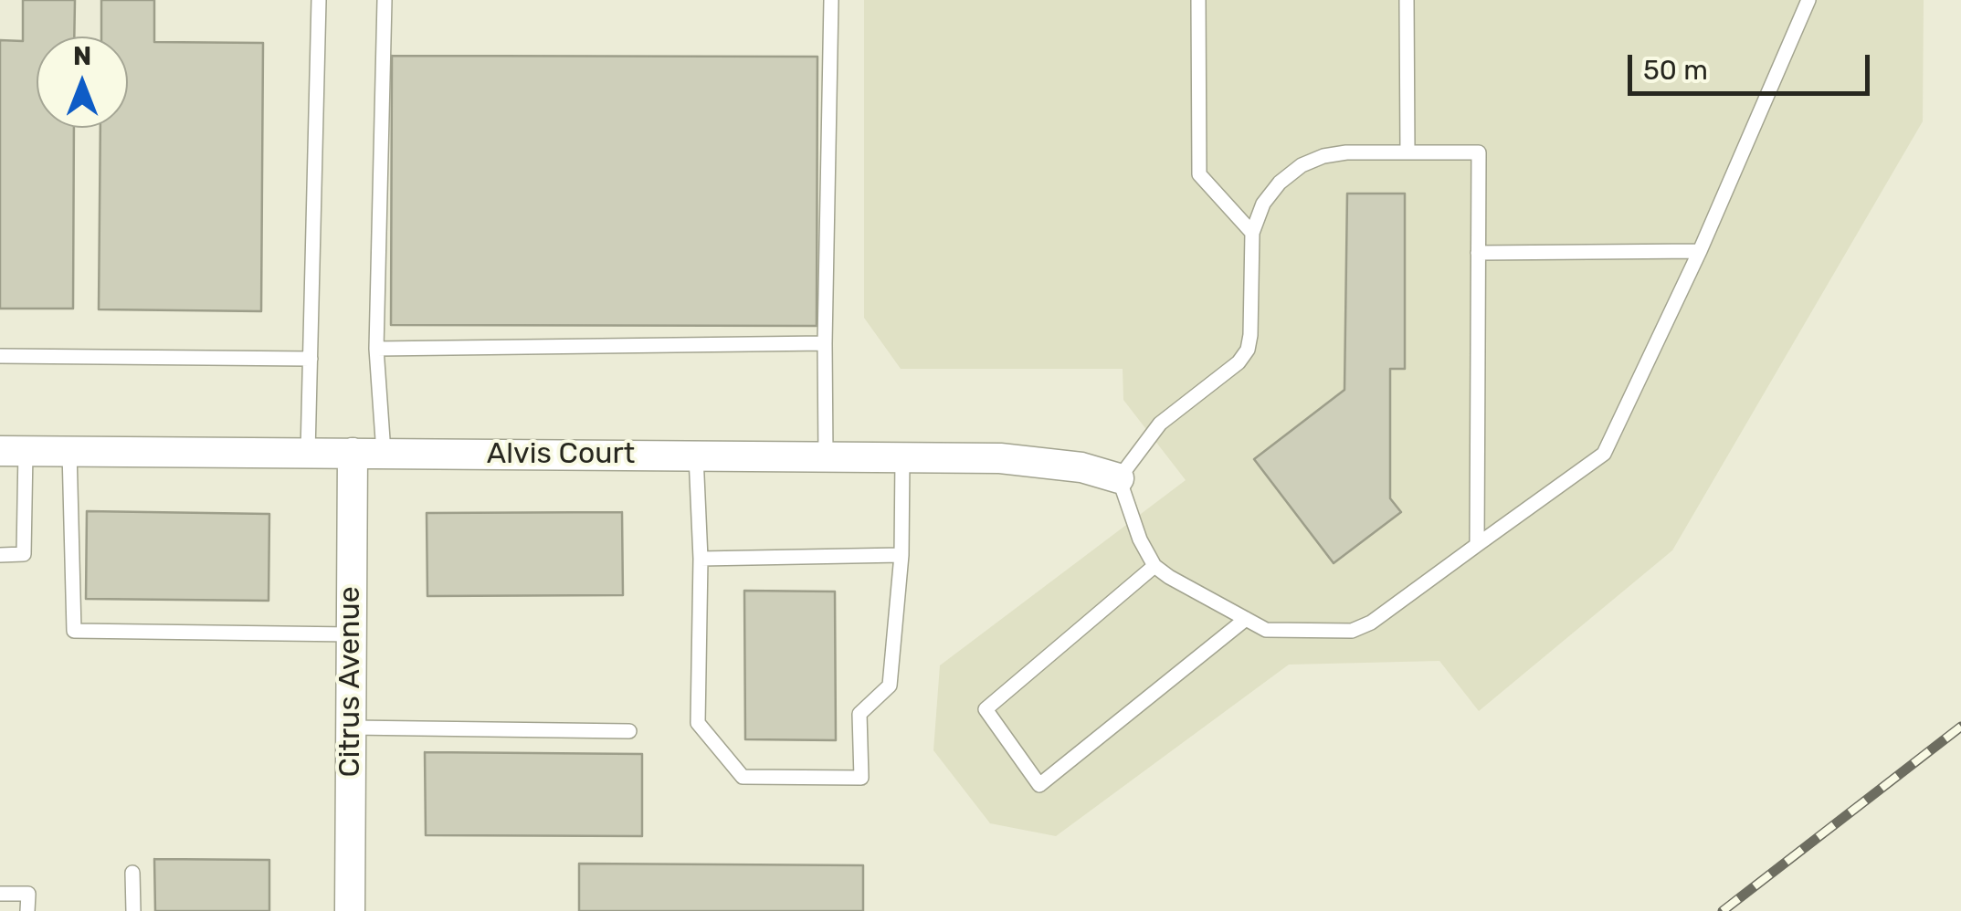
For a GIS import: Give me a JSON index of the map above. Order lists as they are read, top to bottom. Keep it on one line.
{"streets":{"street":["Alvis Court","Citrus Avenue"]},"crossings":[["Alvis Court","Citrus Avenue"]],"scale_bar":"50 m","north":"top"}
